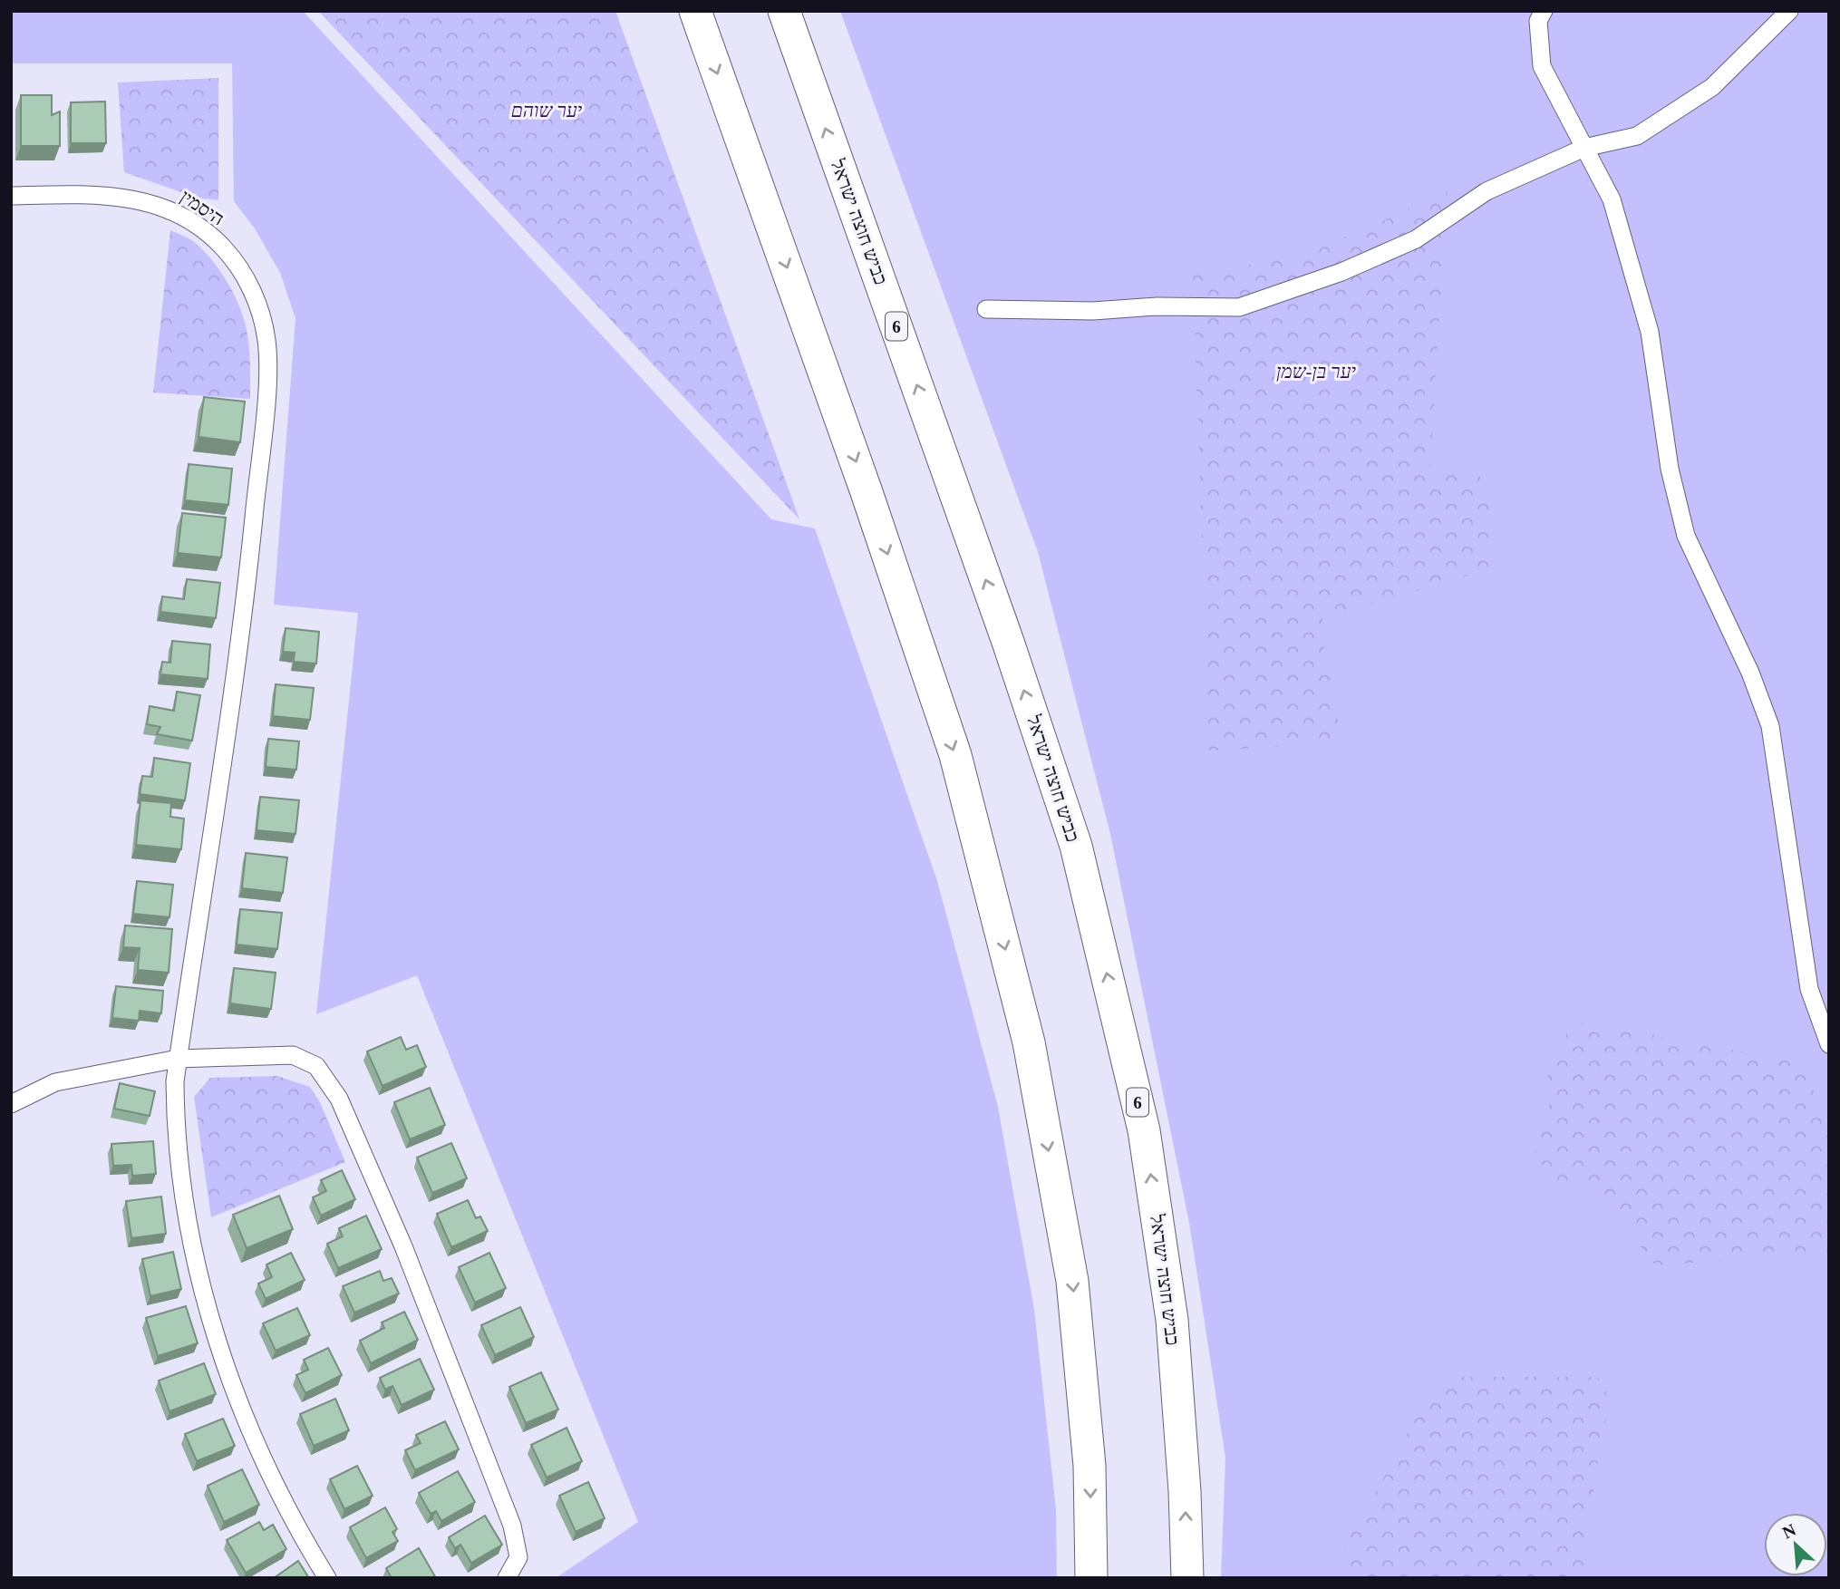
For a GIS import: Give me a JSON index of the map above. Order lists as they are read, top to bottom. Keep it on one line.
{"streets":{"highway":["כביש חוצה ישראל","6"],"street":["היסמין"]},"parks":["יער שוהם","יער בן-שמן"],"north":"top left"}
